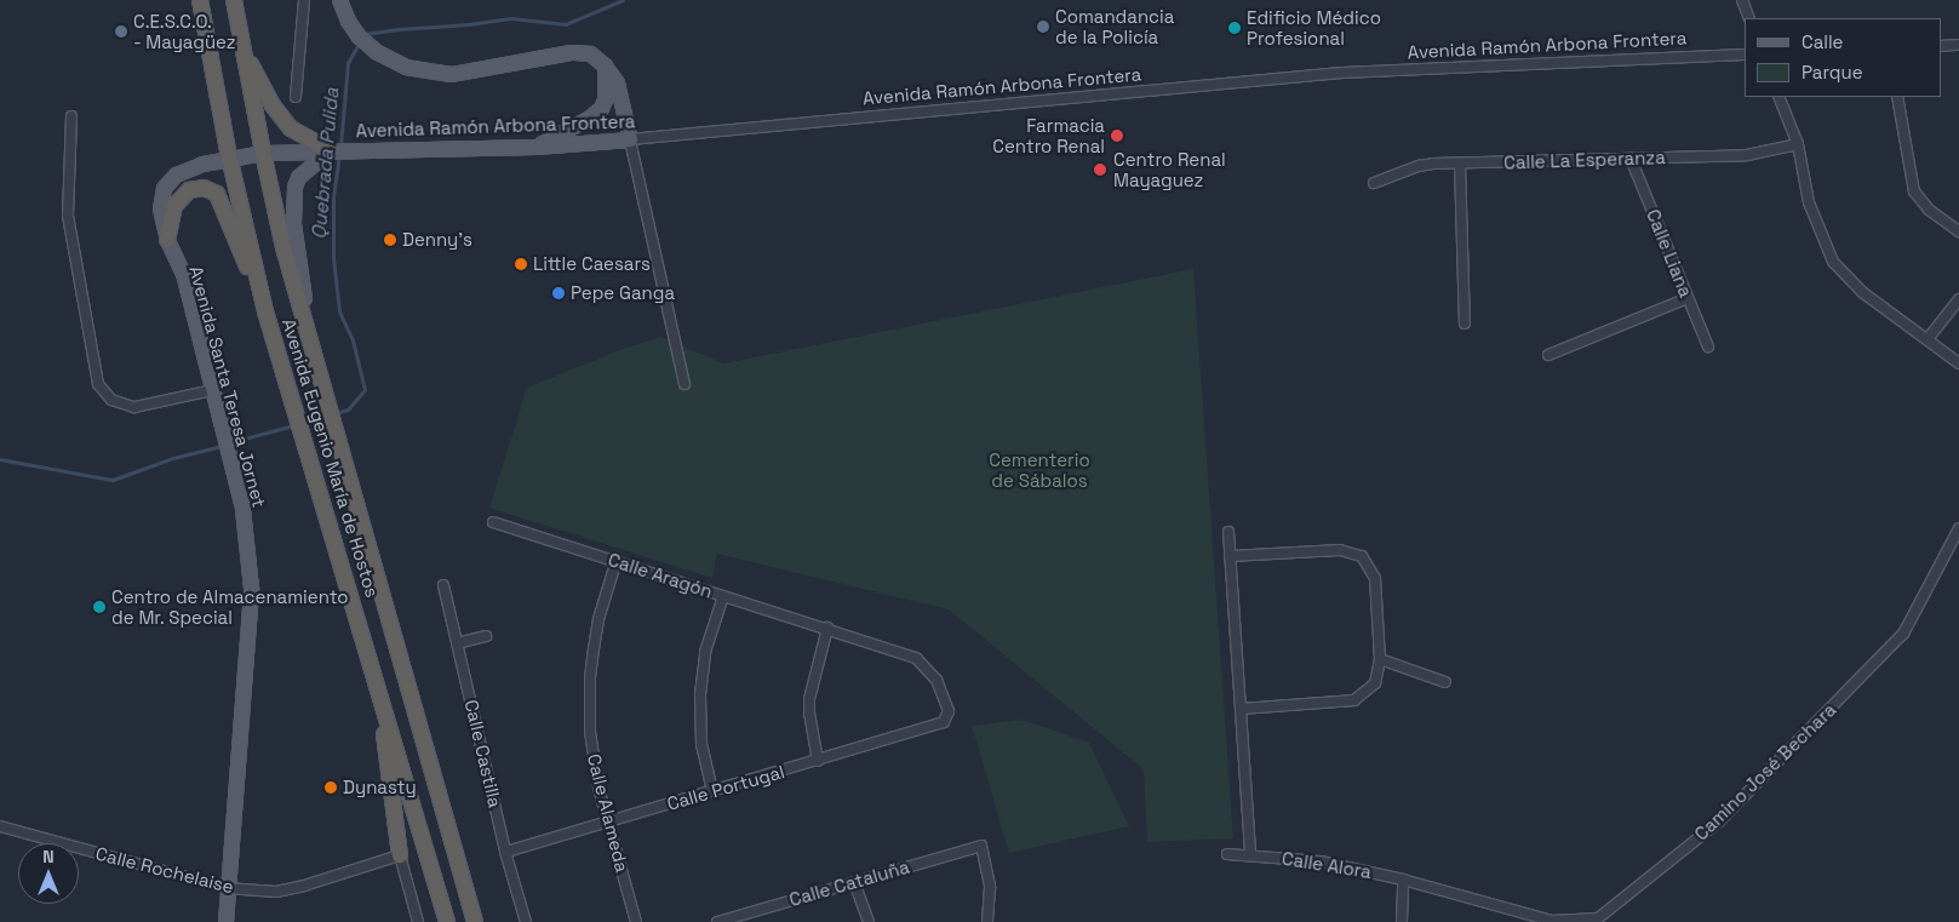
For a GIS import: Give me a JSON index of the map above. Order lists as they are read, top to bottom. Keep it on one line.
{"streets":{"highway":["Avenida Eugenio María de Hostos"],"main road":["Avenida Ramón Arbona Frontera","Avenida Santa Teresa Jornet"],"street":["Calle La Esperanza","Calle Liana","Calle Aragón","Calle Castilla","Camino José Bechara","Calle Portugal","Calle Alameda","Calle Alora","Calle Rochelaise","Calle Cataluña"]},"crossings":[["Avenida Ramón Arbona Frontera","Avenida Santa Teresa Jornet"],["Avenida Ramón Arbona Frontera","Avenida Eugenio María de Hostos"],["Calle La Esperanza","Calle Liana"],["Avenida Santa Teresa Jornet","Avenida Eugenio María de Hostos"],["Avenida Santa Teresa Jornet","Calle Rochelaise"],["Calle Aragón","Calle Portugal"],["Calle Aragón","Calle Alameda"],["Calle Castilla","Calle Portugal"],["Camino José Bechara","Calle Alora"],["Calle Portugal","Calle Alameda"]],"water":["Quebrada Pulida"],"parks":["Cementerio de Sábalos"],"places":["Comandancia de la Policía","Edificio Médico Profesional","C.E.S.C.O. - Mayagüez","Farmacia Centro Renal","Centro Renal Mayaguez","Denny's","Little Caesars","Pepe Ganga","Centro de Almacenamiento de Mr. Special","Dynasty"],"legend":["Calle","Parque"],"north":"top"}
